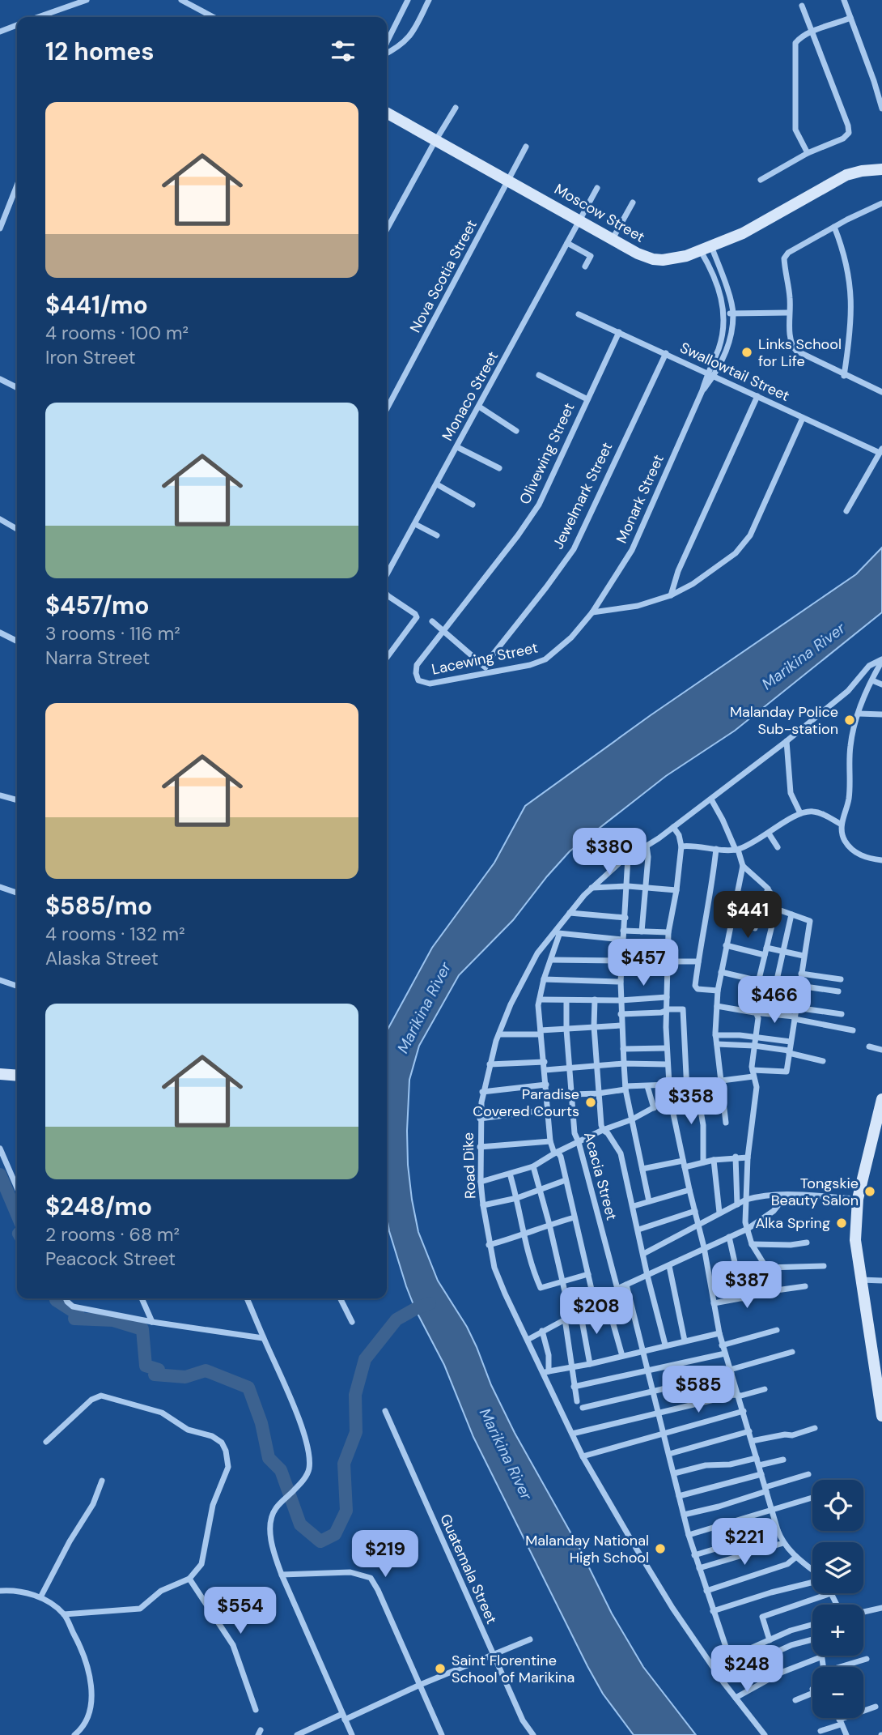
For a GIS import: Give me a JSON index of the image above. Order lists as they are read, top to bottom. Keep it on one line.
{"streets":{"street":["Moscow Street","Nova Scotia Street","Swallowtail Street","Monaco Street","Olivewing Street","Jewelmark Street","Monark Street","Lacewing Street","Road Dike","Acacia Street","Guatemala Street"]},"crossings":[["Moscow Street","Nova Scotia Street"],["Moscow Street","Monaco Street"],["Moscow Street","Monark Street"],["Swallowtail Street","Olivewing Street"],["Swallowtail Street","Jewelmark Street"],["Swallowtail Street","Monark Street"],["Olivewing Street","Lacewing Street"],["Monark Street","Lacewing Street"]],"water":["Marikina River"],"places":["Links School for Life","Malanday Police Sub-station","Paradise Covered Courts","Tongskie Beauty Salon","Alka Spring","Malanday National High School","Saint Florentine School of Marikina"],"page":{"heading":"12 homes","list":[{"name":"$441/mo","note":"4 rooms · 100 m² · Iron Street"},{"name":"$457/mo","note":"3 rooms · 116 m² · Narra Street"},{"name":"$585/mo","note":"4 rooms · 132 m² · Alaska Street"},{"name":"$248/mo","note":"2 rooms · 68 m² · Peacock Street"}],"price":["$380","$441","$457","$466","$358","$387","$208","$585","$221","$219","$554","$248"],"map_buttons":["+","−"]}}
